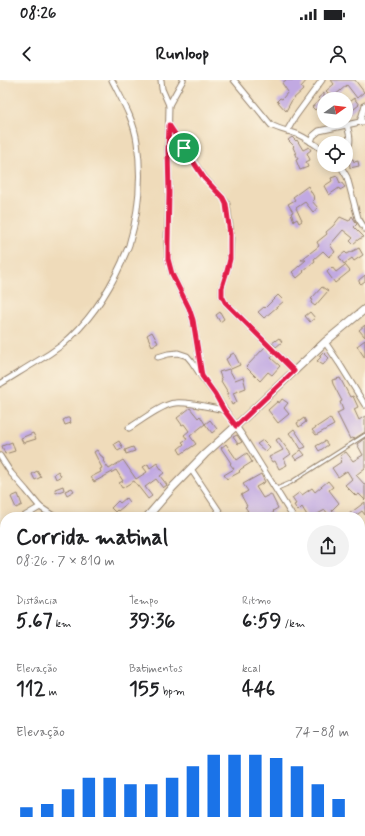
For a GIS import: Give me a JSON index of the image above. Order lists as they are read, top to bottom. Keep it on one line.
{"north":"right","page":{"status":"08:26","header":"Runloop","heading":["Corrida matinal","08:26 · 7 × 810 m"],"stats":[["Distância","5.67 km"],["Tempo","39:36"],["Ritmo","6:59 /km"],["Elevação","112 m"],["Batimentos","155 bpm"],["kcal","446"]],"chart":["Elevação","74–88 m"]}}
